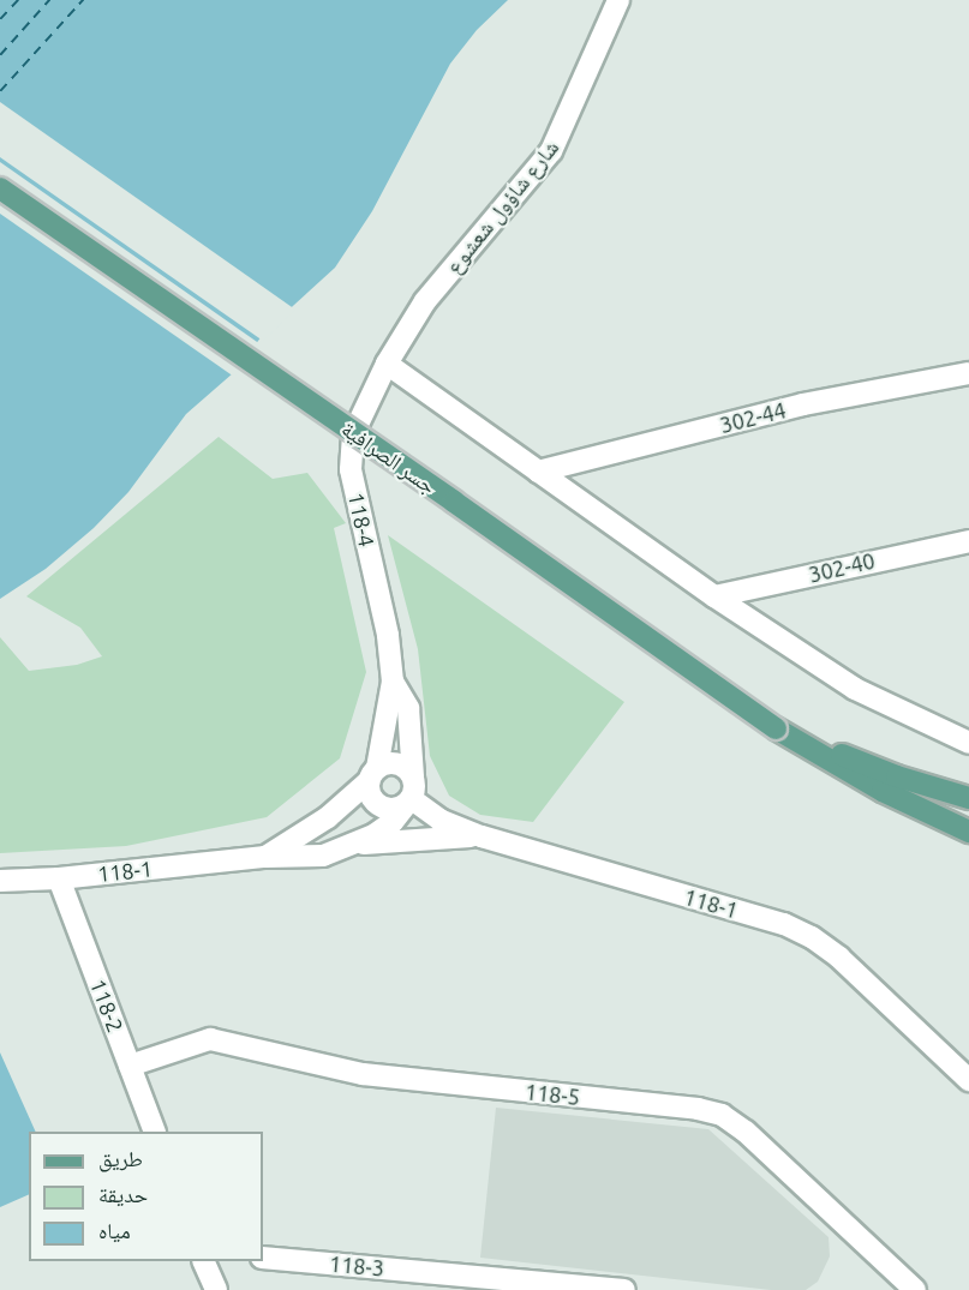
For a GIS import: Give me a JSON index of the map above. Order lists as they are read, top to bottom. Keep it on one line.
{"streets":{"main road":["جسر الصرافية"],"street":["شارع شاؤول شعشوع","302-44","118-4","302-40","118-1","118-2","118-5","118-3"]},"crossings":[["شارع شاؤول شعشوع","118-4"],["118-4","118-1"],["118-1","118-2"],["118-2","118-5"]],"legend":["طريق","حديقة","مياه"]}
